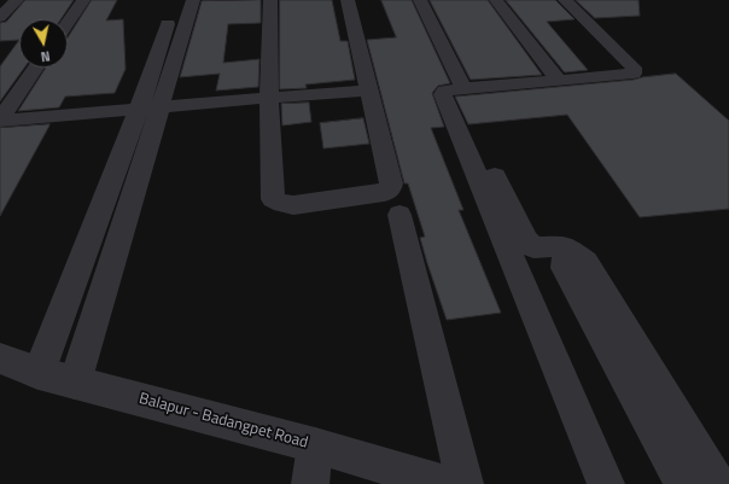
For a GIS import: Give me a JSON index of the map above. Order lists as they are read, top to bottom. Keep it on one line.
{"streets":{"street":["Balapur - Badangpet Road"]},"north":"bottom"}
